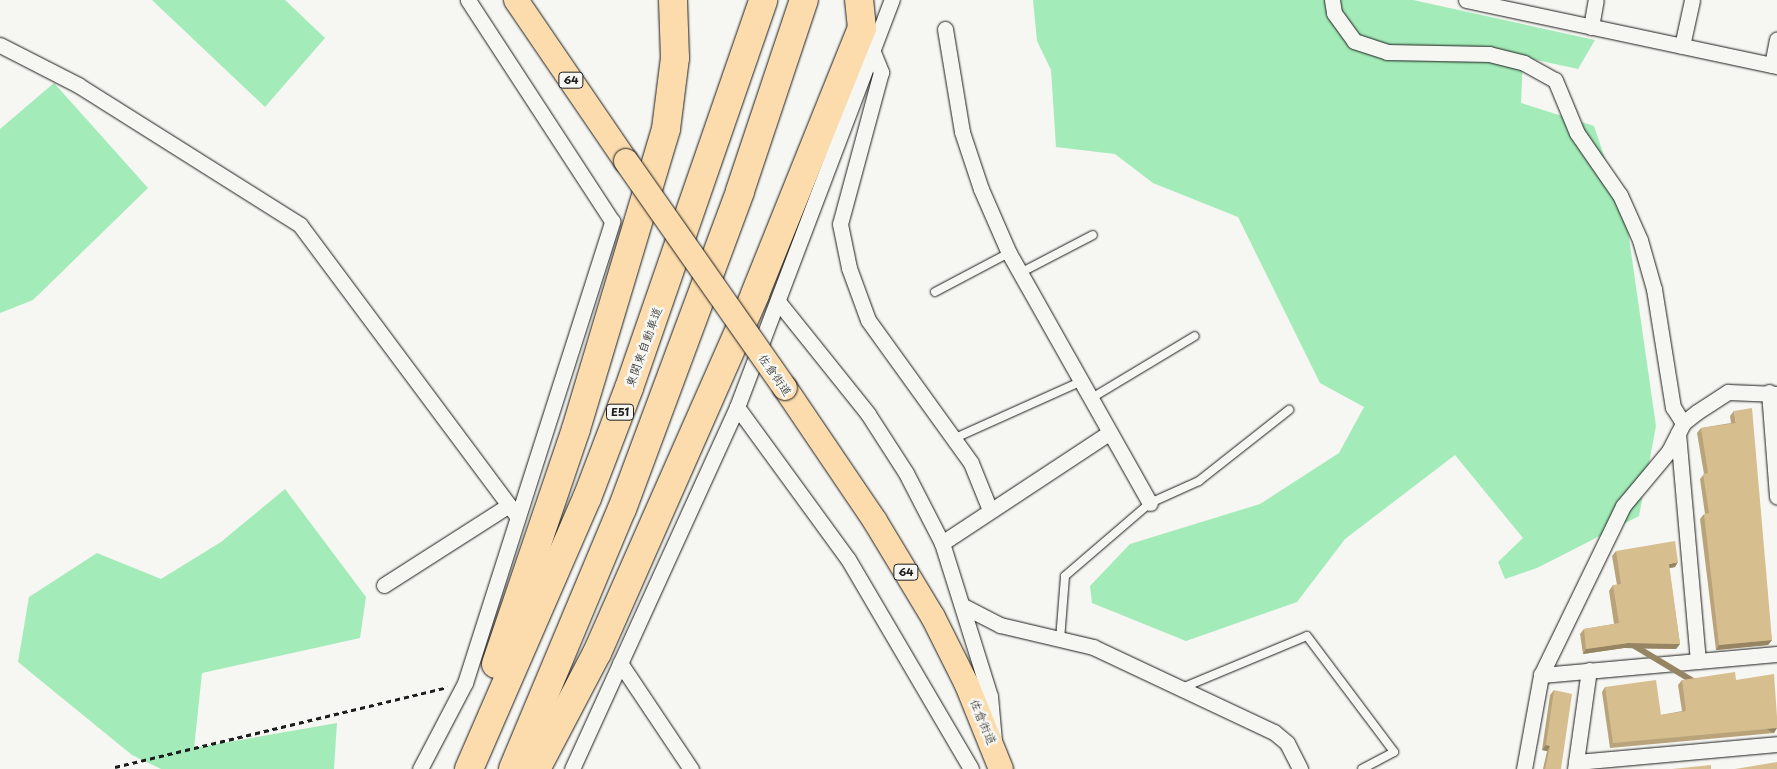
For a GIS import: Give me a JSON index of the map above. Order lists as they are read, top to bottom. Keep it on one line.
{"streets":{"highway":["東関東自動車道","E51"],"main road":["64","佐倉街道"]}}
